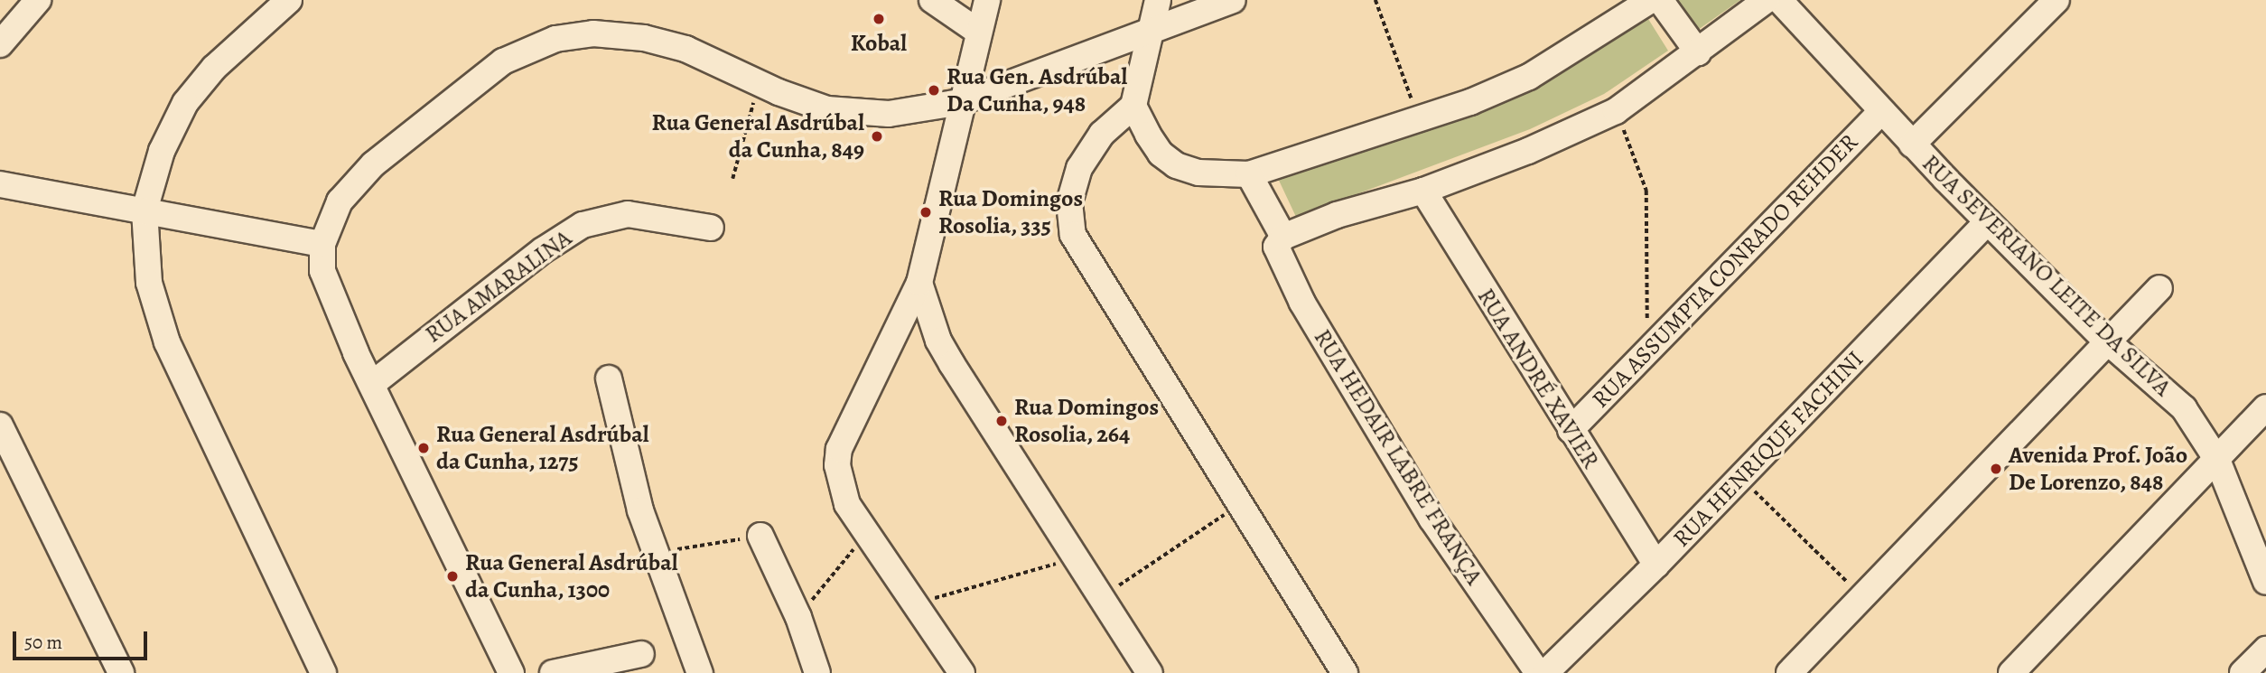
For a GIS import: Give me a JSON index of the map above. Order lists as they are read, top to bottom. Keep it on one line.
{"streets":{"street":["RUA ASSUMPTA CONRADO REHDER","RUA SEVERIANO LEITE DA SILVA","RUA AMARALINA","RUA ANDRÉ XAVIER","RUA HENRIQUE FACHINI","RUA HEDAIR LABRE FRANÇA"]},"crossings":[["RUA ASSUMPTA CONRADO REHDER","RUA SEVERIANO LEITE DA SILVA"],["RUA ASSUMPTA CONRADO REHDER","RUA ANDRÉ XAVIER"],["RUA SEVERIANO LEITE DA SILVA","RUA HENRIQUE FACHINI"],["RUA ANDRÉ XAVIER","RUA HENRIQUE FACHINI"]],"places":["Kobal","Rua Gen. Asdrúbal Da Cunha, 948","Rua General Asdrúbal da Cunha, 849","Rua Domingos Rosolia, 335","Rua Domingos Rosolia, 264","Rua General Asdrúbal da Cunha, 1275","Avenida Prof. João De Lorenzo, 848","Rua General Asdrúbal da Cunha, 1300"],"scale_bar":"50 m"}
